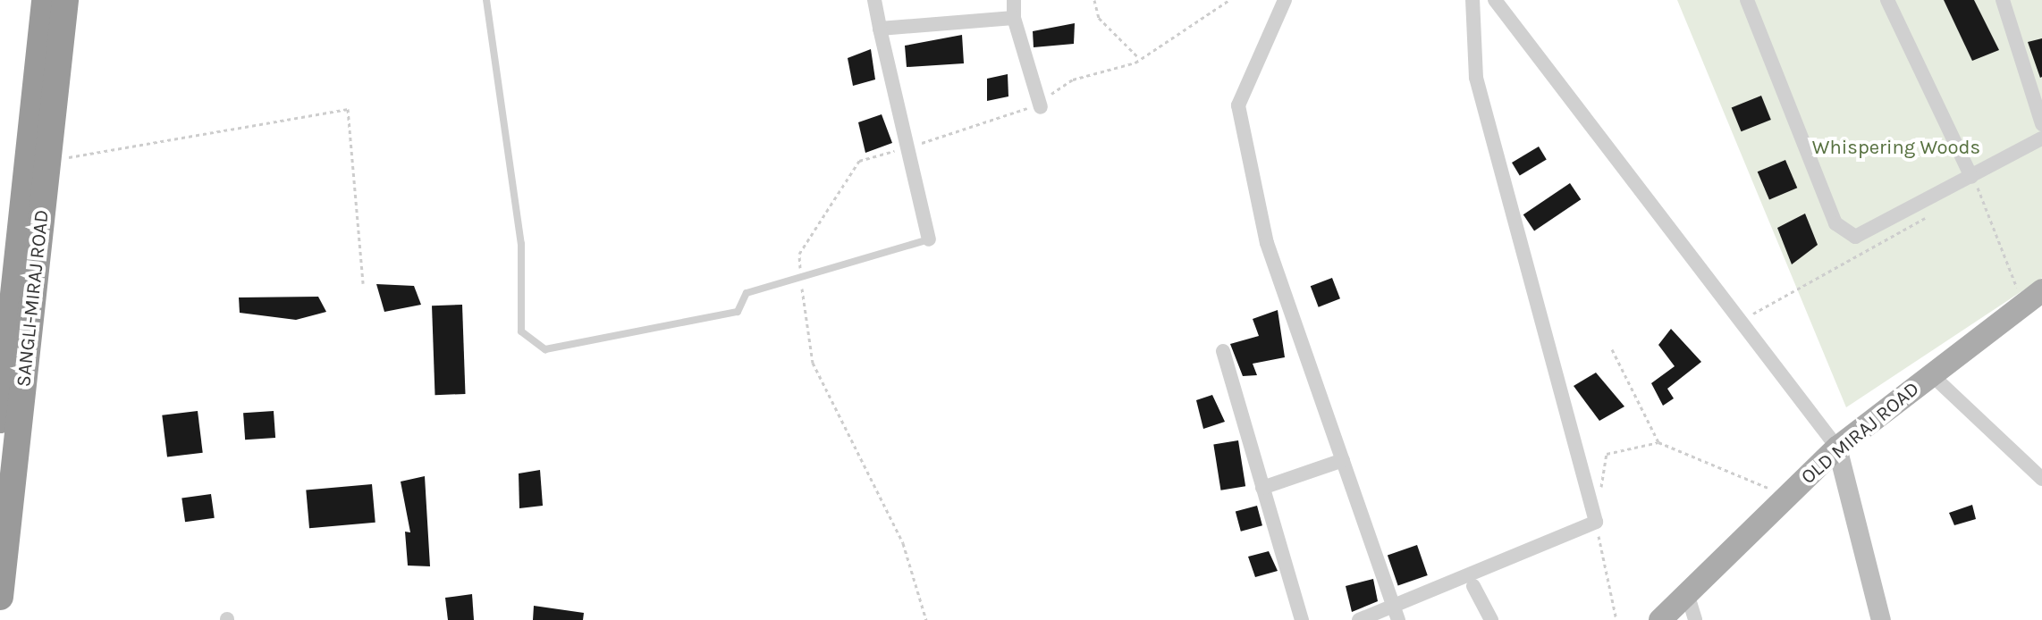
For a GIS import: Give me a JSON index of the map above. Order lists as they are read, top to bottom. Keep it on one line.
{"streets":{"highway":["SANGLI-MIRAJ ROAD"],"main road":["OLD MIRAJ ROAD"]},"parks":["Whispering Woods"]}
